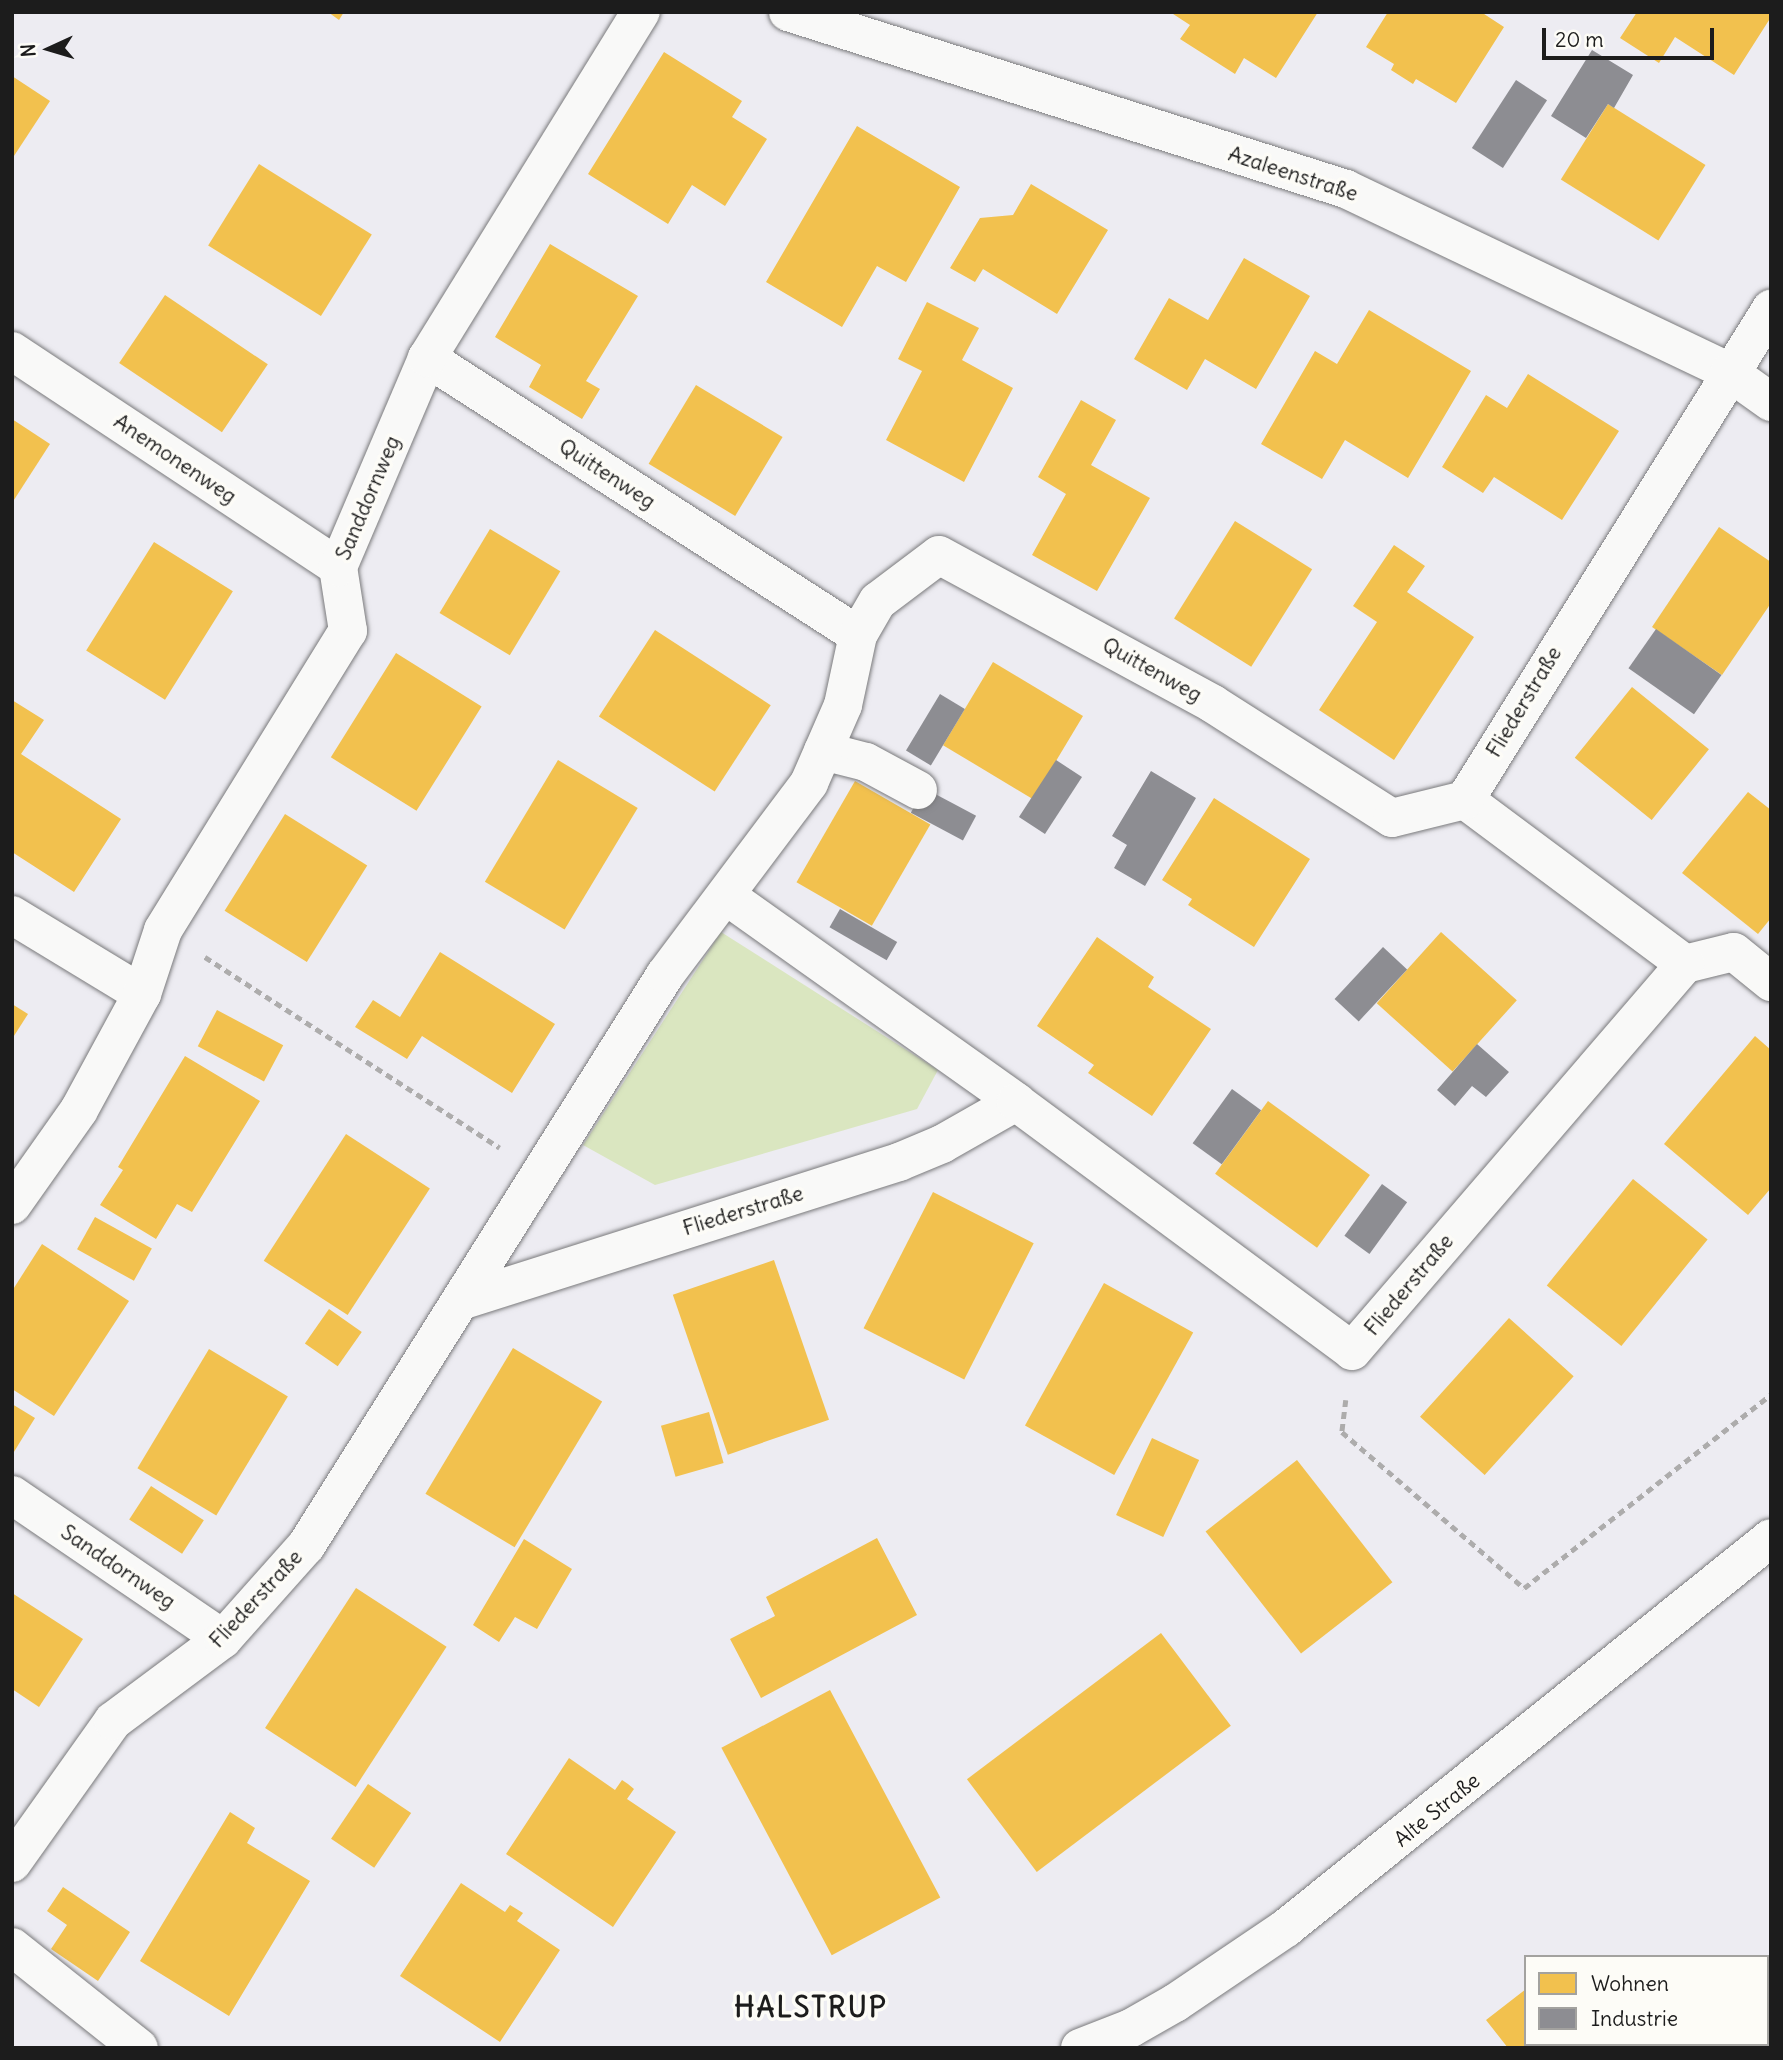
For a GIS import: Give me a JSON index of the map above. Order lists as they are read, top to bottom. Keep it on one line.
{"streets":{"street":["Azaleenstraße","Anemonenweg","Quittenweg","Sanddornweg","Fliederstraße","Alte Straße"]},"crossings":[["Azaleenstraße","Fliederstraße"],["Anemonenweg","Sanddornweg"],["Quittenweg","Sanddornweg"],["Quittenweg","Fliederstraße"],["Sanddornweg","Fliederstraße"]],"districts":["HALSTRUP"],"legend":["Wohnen","Industrie"],"scale_bar":"20 m","north":"left"}
